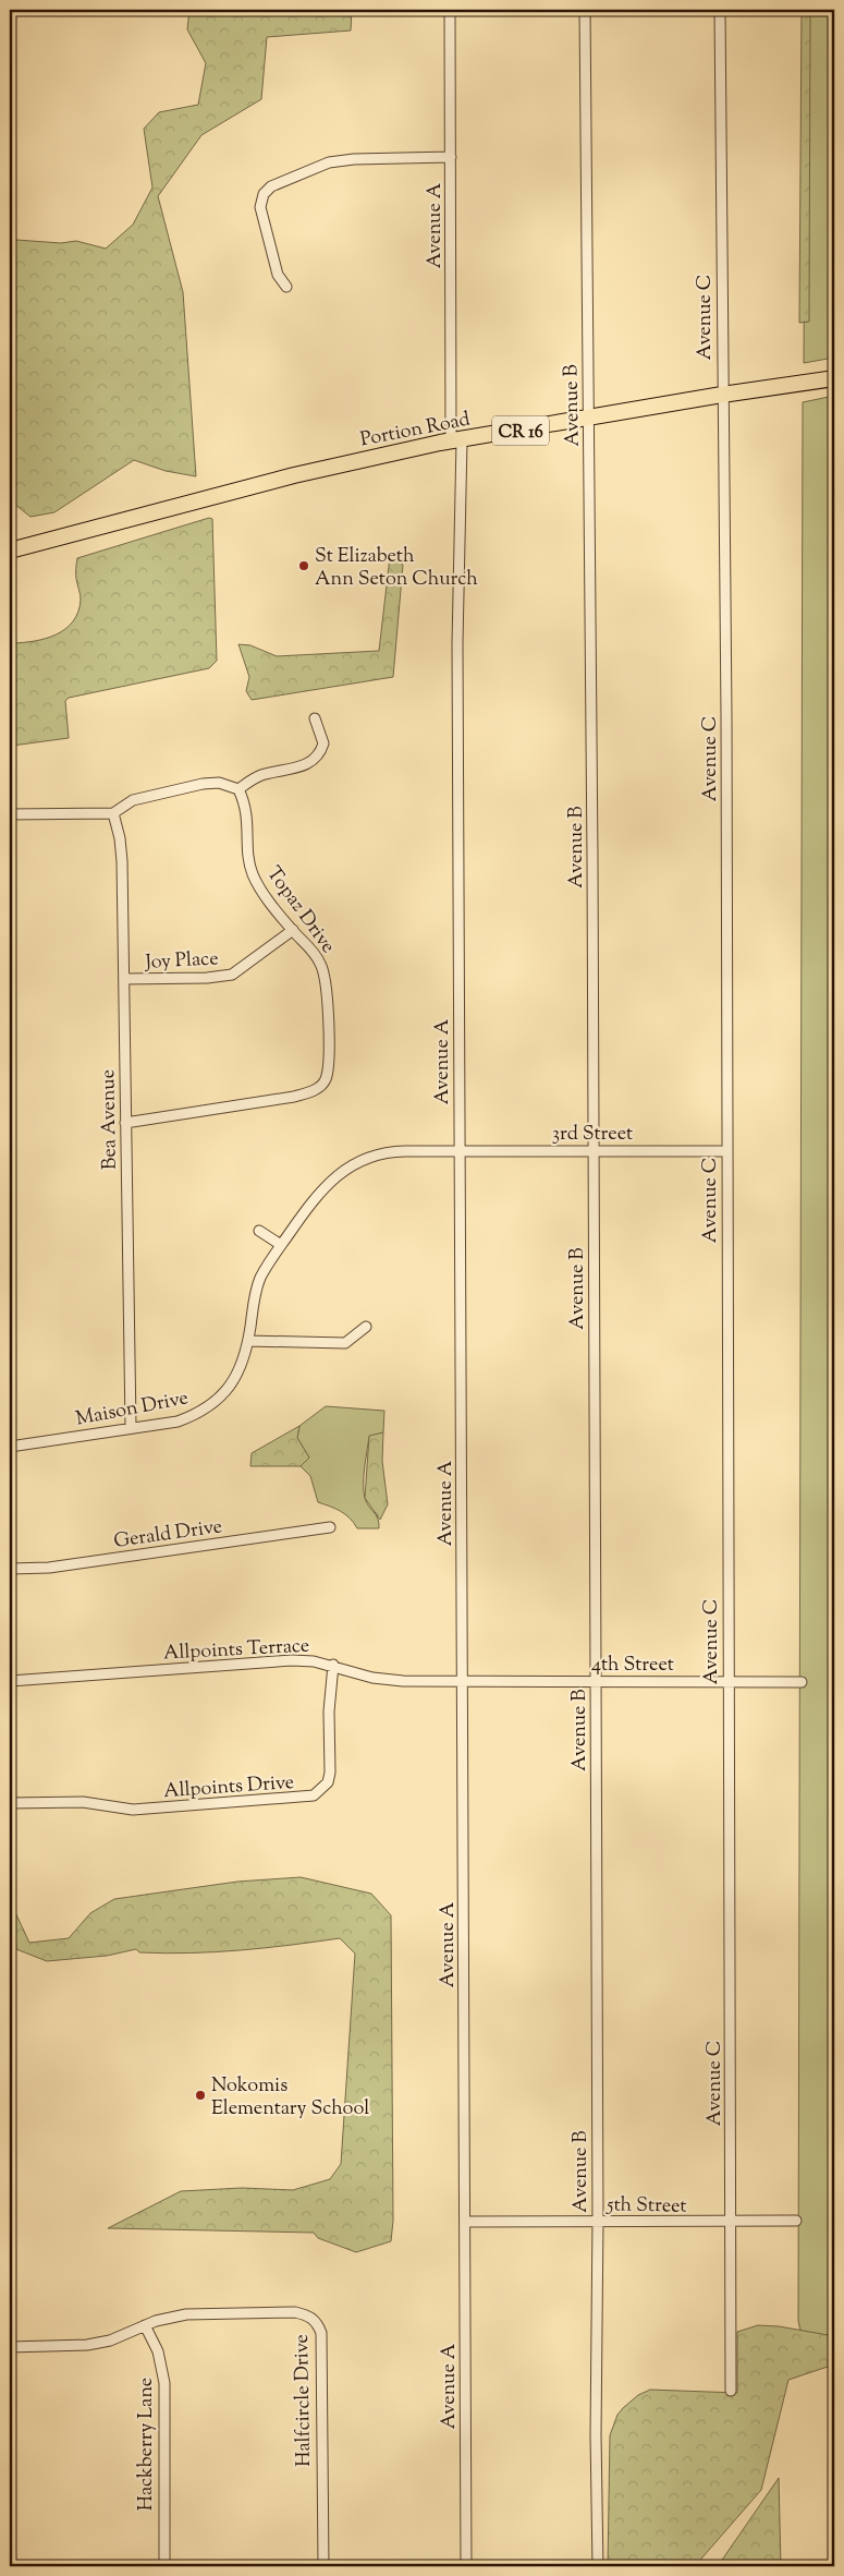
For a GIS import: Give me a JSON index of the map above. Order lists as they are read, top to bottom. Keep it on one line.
{"streets":{"main road":["Portion Road","CR 16"],"street":["Avenue A","Avenue C","Avenue B","Topaz Drive","Joy Place","Bea Avenue","3rd Street","Maison Drive","Gerald Drive","Allpoints Terrace","4th Street","Allpoints Drive","5th Street","Halfcircle Drive","Hackberry Lane"]},"crossings":[["Avenue A","Portion Road"],["Avenue A","3rd Street"],["Avenue A","Maison Drive"],["Avenue A","Allpoints Terrace"],["Avenue A","4th Street"],["Avenue A","5th Street"],["Avenue C","Portion Road"],["Avenue C","3rd Street"],["Avenue C","4th Street"],["Avenue C","5th Street"],["Avenue B","Portion Road"],["Avenue B","3rd Street"],["Avenue B","4th Street"],["Avenue B","5th Street"],["Topaz Drive","Joy Place"],["Topaz Drive","Bea Avenue"],["Joy Place","Bea Avenue"],["Bea Avenue","Maison Drive"],["3rd Street","Maison Drive"],["Allpoints Terrace","4th Street"],["Allpoints Terrace","Allpoints Drive"],["Halfcircle Drive","Hackberry Lane"]],"places":["St Elizabeth Ann Seton Church","Nokomis Elementary School"]}
